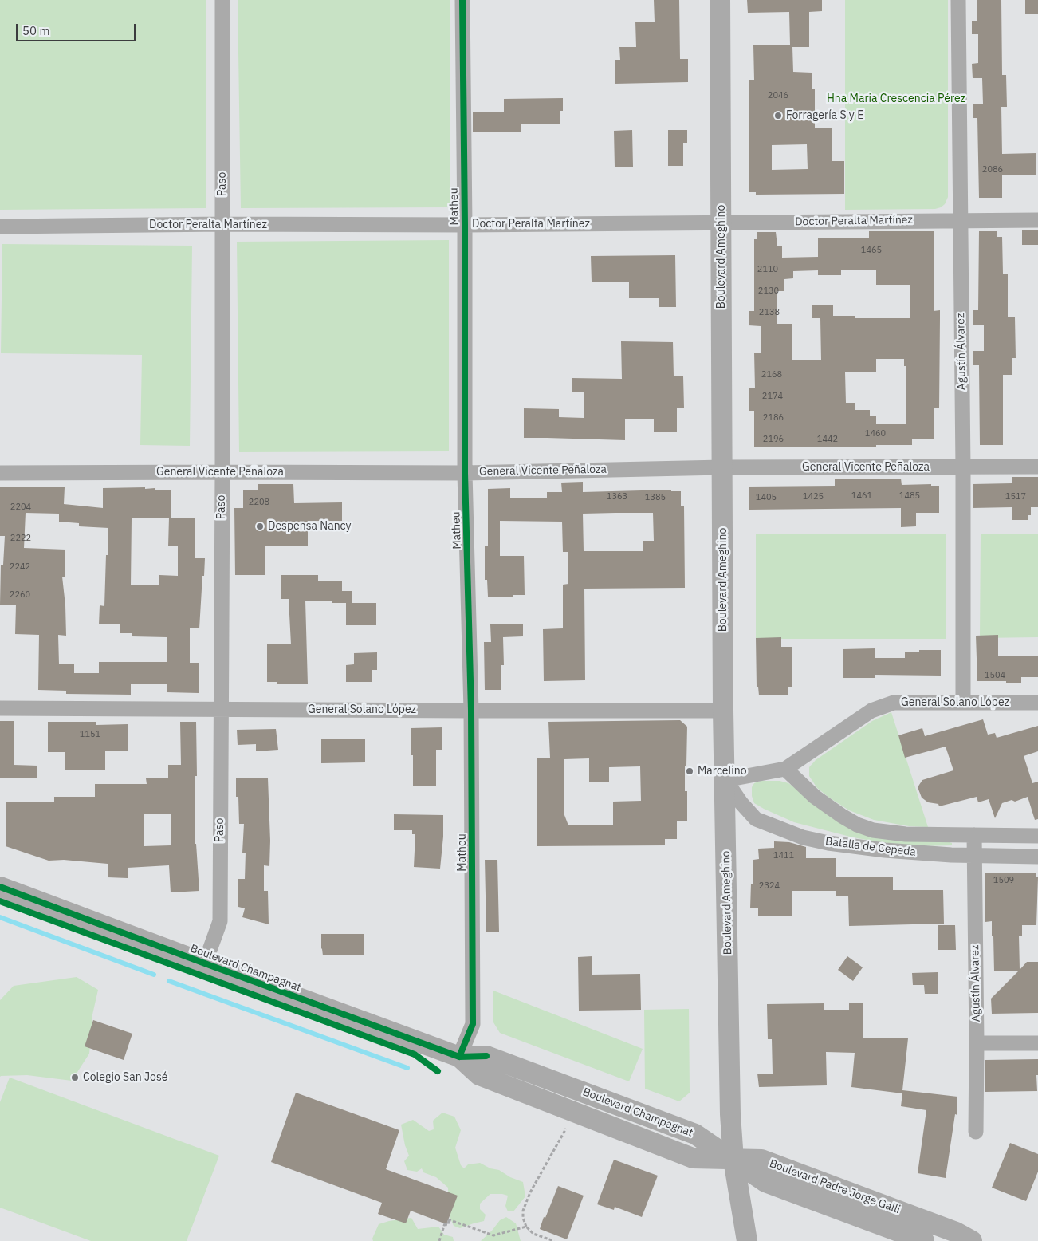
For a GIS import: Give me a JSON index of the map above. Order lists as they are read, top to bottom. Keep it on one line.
{"streets":{"main road":["Boulevard Ameghino","Boulevard Champagnat","Boulevard Padre Jorge Galli"],"street":["Paso","Matheu","Doctor Peralta Martínez","Agustín Álvarez","General Vicente Peñaloza","General Solano López","Batalla de Cepeda"]},"crossings":[["Paso","Doctor Peralta Martínez"],["Paso","General Vicente Peñaloza"],["Paso","General Solano López"],["Paso","Boulevard Champagnat"],["Matheu","Doctor Peralta Martínez"],["Matheu","General Vicente Peñaloza"],["Matheu","General Solano López"],["Matheu","Boulevard Champagnat"],["Doctor Peralta Martínez","Boulevard Ameghino"],["Doctor Peralta Martínez","Agustín Álvarez"],["Boulevard Ameghino","General Vicente Peñaloza"],["Boulevard Ameghino","General Solano López"],["Boulevard Ameghino","Batalla de Cepeda"],["Boulevard Ameghino","Boulevard Champagnat"],["Boulevard Ameghino","Boulevard Padre Jorge Galli"],["Agustín Álvarez","General Vicente Peñaloza"],["Agustín Álvarez","General Solano López"],["Agustín Álvarez","Batalla de Cepeda"],["General Solano López","Batalla de Cepeda"],["Boulevard Champagnat","Boulevard Padre Jorge Galli"]],"parks":["Hna Maria Crescencia Pérez"],"places":["Forragería S y E","Despensa Nancy","Marcelino","Colegio San José"],"house_numbers":["2046","2086","1465","2110","2130","2138","2168","2174","2186","1460","2196","1442","1461","1485","1363","1425","1517","1385","1405","2208","2204","2222","2242","2260","1504","1151","1411","1509","2324"],"scale_bar":"50 m"}
